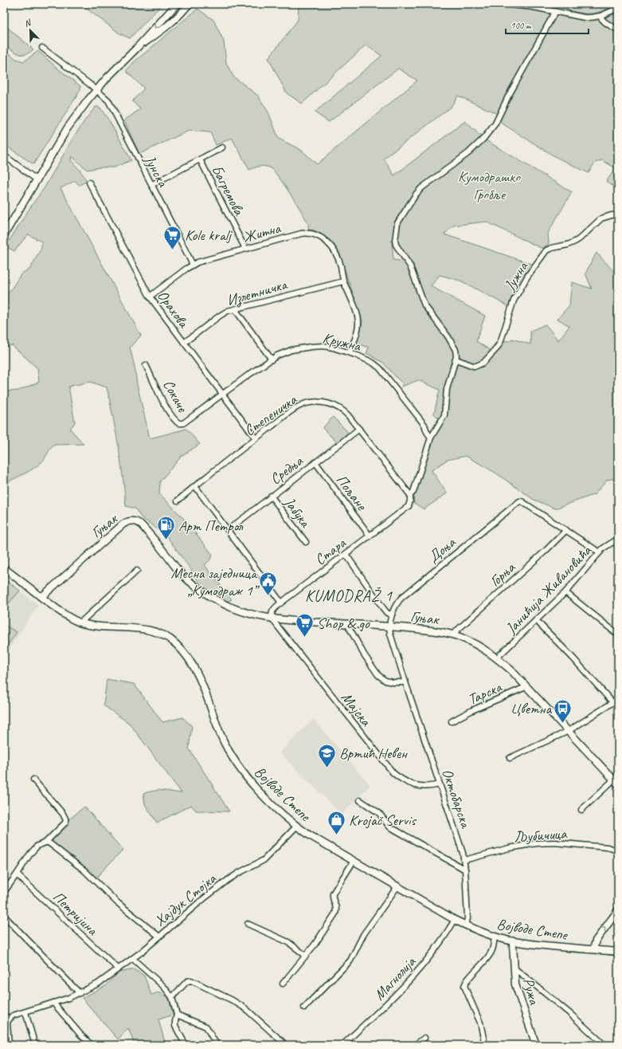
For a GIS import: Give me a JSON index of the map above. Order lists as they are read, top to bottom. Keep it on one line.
{"streets":{"street":["Јунска","Багремова","Житна","Јужна","Излетничка","Орахова","Кружна","Сокаче","Степеничка","Средња","Пољане","Јабука","Гуњак","Доња","Стара","Горња","Јанићија Живановића","Тарска","Мајска","Војводе Степе","Октобарска","Љубичица","Хајдук Стојка","Петријина","Магнолија","Ружа"]},"crossings":[["Јунска","Житна"],["Багремова","Житна"],["Житна","Излетничка"],["Житна","Орахова"],["Житна","Кружна"],["Излетничка","Орахова"],["Орахова","Кружна"],["Орахова","Сокаче"],["Орахова","Степеничка"],["Кружна","Сокаче"],["Степеничка","Средња"],["Степеничка","Стара"],["Средња","Пољане"],["Средња","Јабука"],["Пољане","Стара"],["Гуњак","Доња"],["Гуњак","Стара"],["Гуњак","Горња"],["Гуњак","Јанићија Живановића"],["Гуњак","Тарска"],["Гуњак","Мајска"],["Гуњак","Војводе Степе"],["Гуњак","Октобарска"],["Доња","Горња"],["Доња","Октобарска"],["Стара","Мајска"],["Мајска","Октобарска"],["Војводе Степе","Октобарска"],["Војводе Степе","Хајдук Стојка"],["Војводе Степе","Магнолија"],["Војводе Степе","Ружа"],["Октобарска","Љубичица"]],"districts":["KUMODRAŽ 1"],"parks":["Кумодрашко Гробље"],"places":{"supermarket":["Kole kralj","Shop & go"],"fuel station":["Арт Петрол"],"public building":["Месна заједница „Кумодраж 1”"],"bus stop":["Цветна"],"school or university":["Вртић Невен"],"shop":["Krojač Servis"]},"scale_bar":"100 m","north":"top left"}
